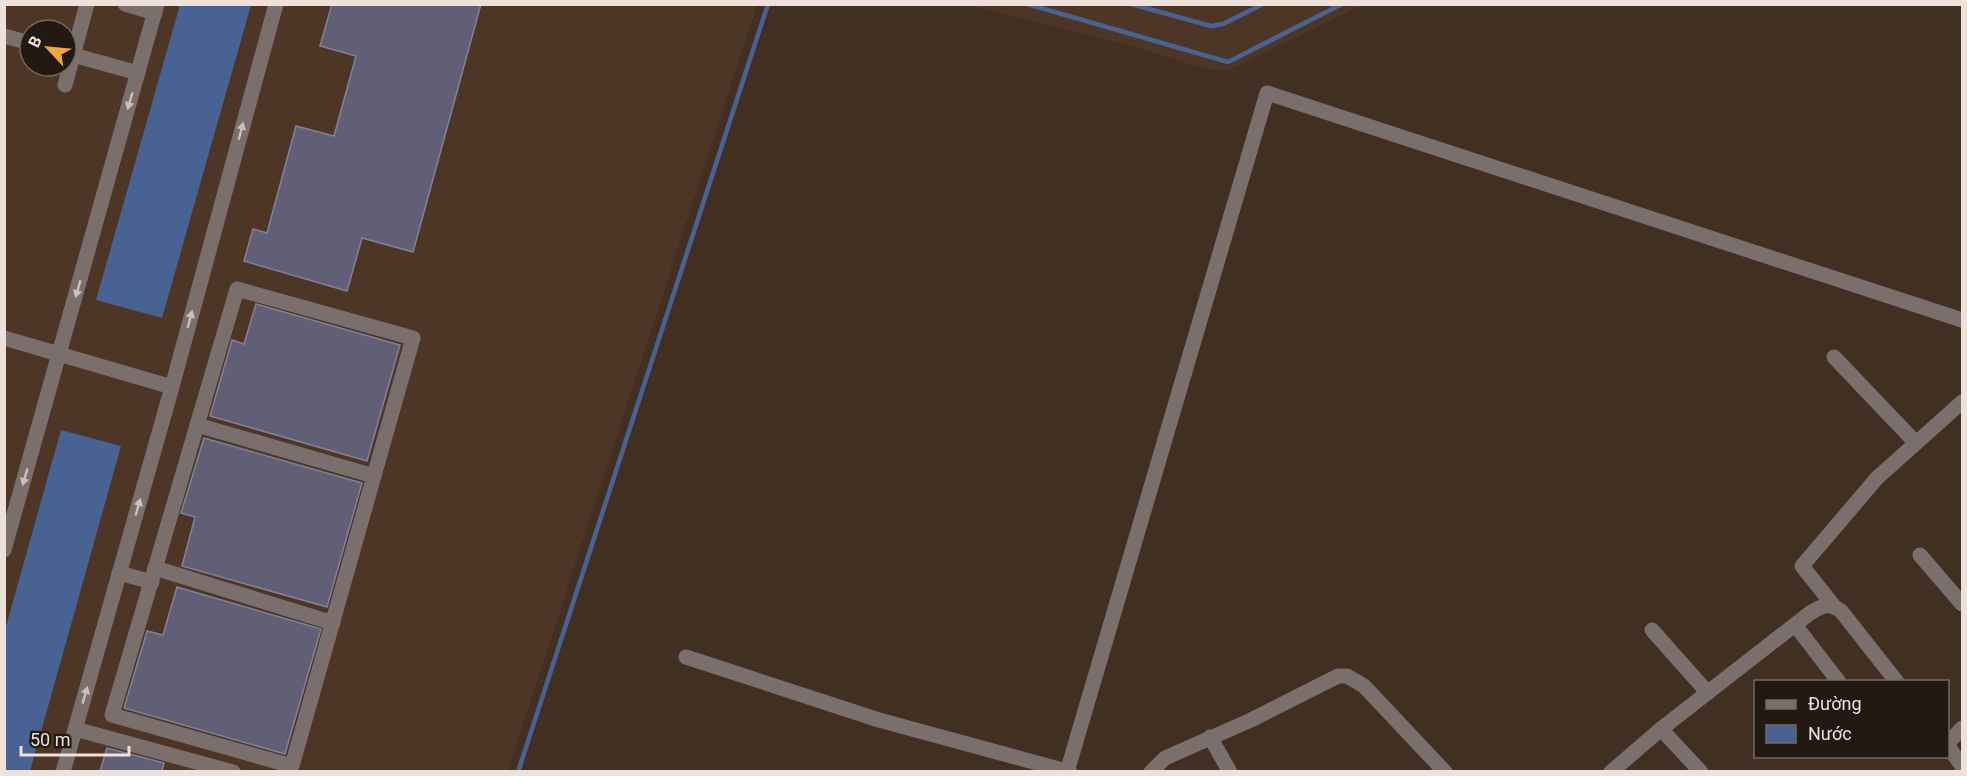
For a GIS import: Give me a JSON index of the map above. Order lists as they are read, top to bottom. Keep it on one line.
{"legend":["Đường","Nước"],"scale_bar":"50 m","north":"top left"}
